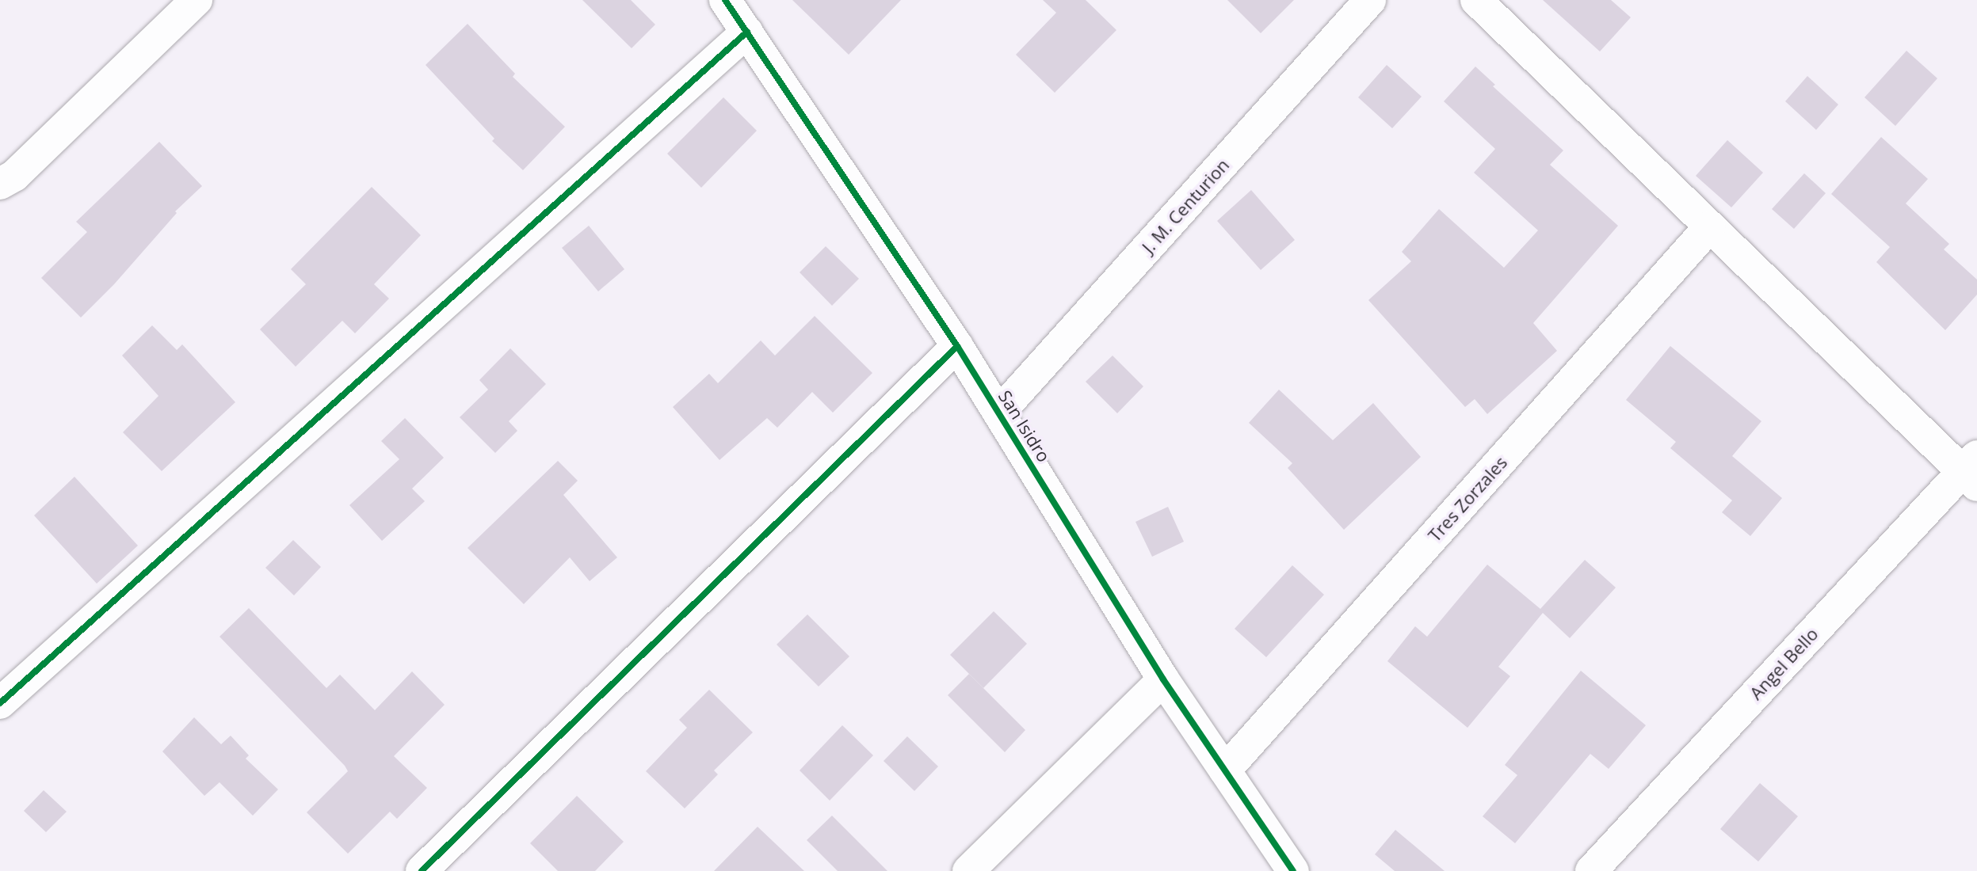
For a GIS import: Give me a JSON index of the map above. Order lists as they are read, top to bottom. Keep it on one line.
{"streets":{"street":["J. M. Centurion","San Isidro","Tres Zorzales","Angel Bello"]},"crossings":[["J. M. Centurion","San Isidro"],["San Isidro","Tres Zorzales"]]}
